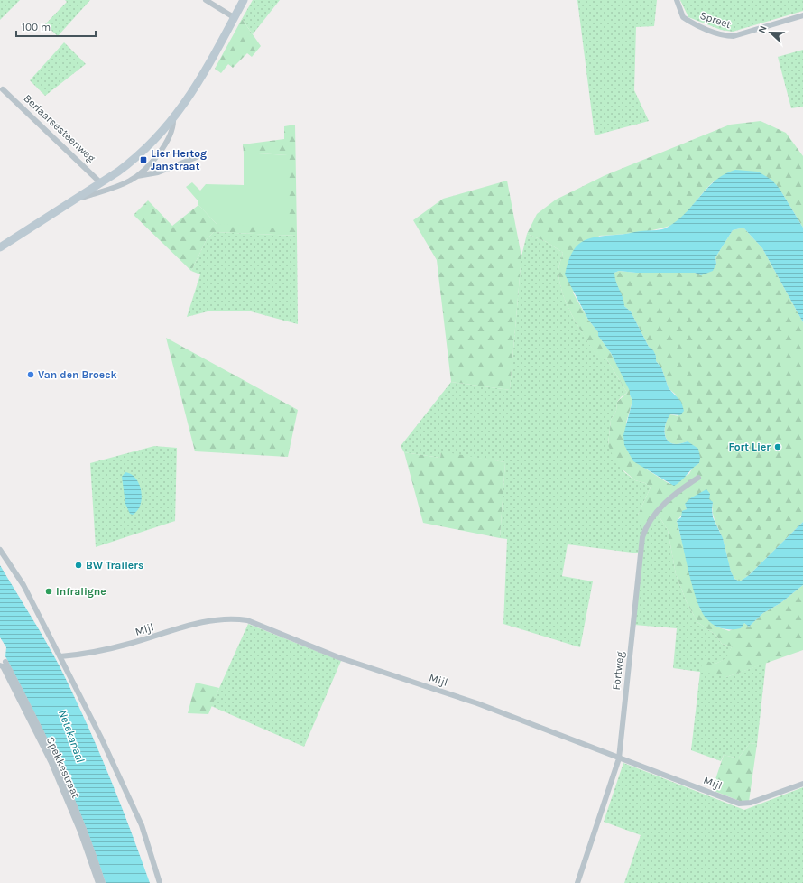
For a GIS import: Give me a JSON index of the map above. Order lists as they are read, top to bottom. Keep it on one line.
{"streets":{"street":["Spreet","Berlaarsesteenweg","Mijl","Fortweg","Spekkestraat"]},"crossings":[["Mijl","Fortweg"]],"water":["Netekanaal"],"places":{"transit":["Lier Hertog Janstraat"],"other":["Van den Broeck","Fort Lier","BW Trailers","Infraligne"]},"scale_bar":"100 m","north":"left"}
